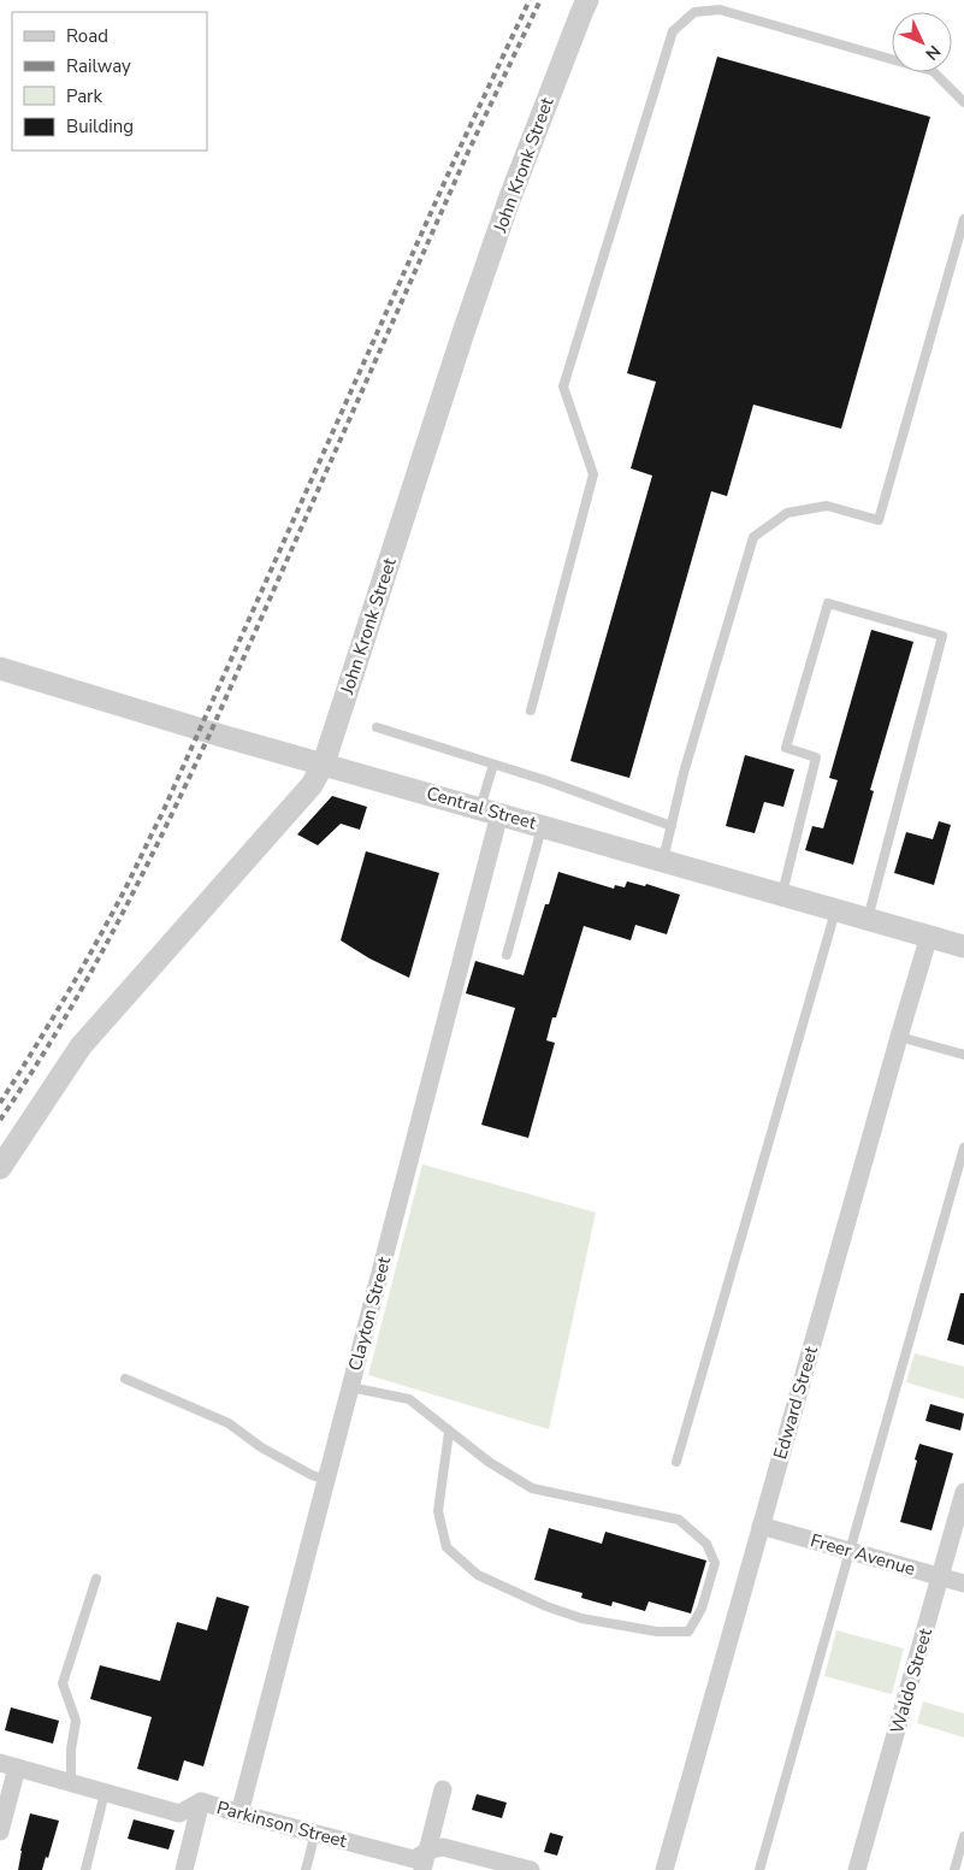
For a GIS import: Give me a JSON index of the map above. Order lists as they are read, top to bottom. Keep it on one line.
{"streets":{"street":["John Kronk Street","Central Street","Clayton Street","Edward Street","Freer Avenue","Waldo Street","Parkinson Street"]},"crossings":[["John Kronk Street","Central Street"],["Central Street","Clayton Street"],["Central Street","Edward Street"],["Clayton Street","Parkinson Street"],["Edward Street","Freer Avenue"],["Freer Avenue","Waldo Street"]],"legend":["Road","Railway","Park","Building"],"north":"bottom right"}
